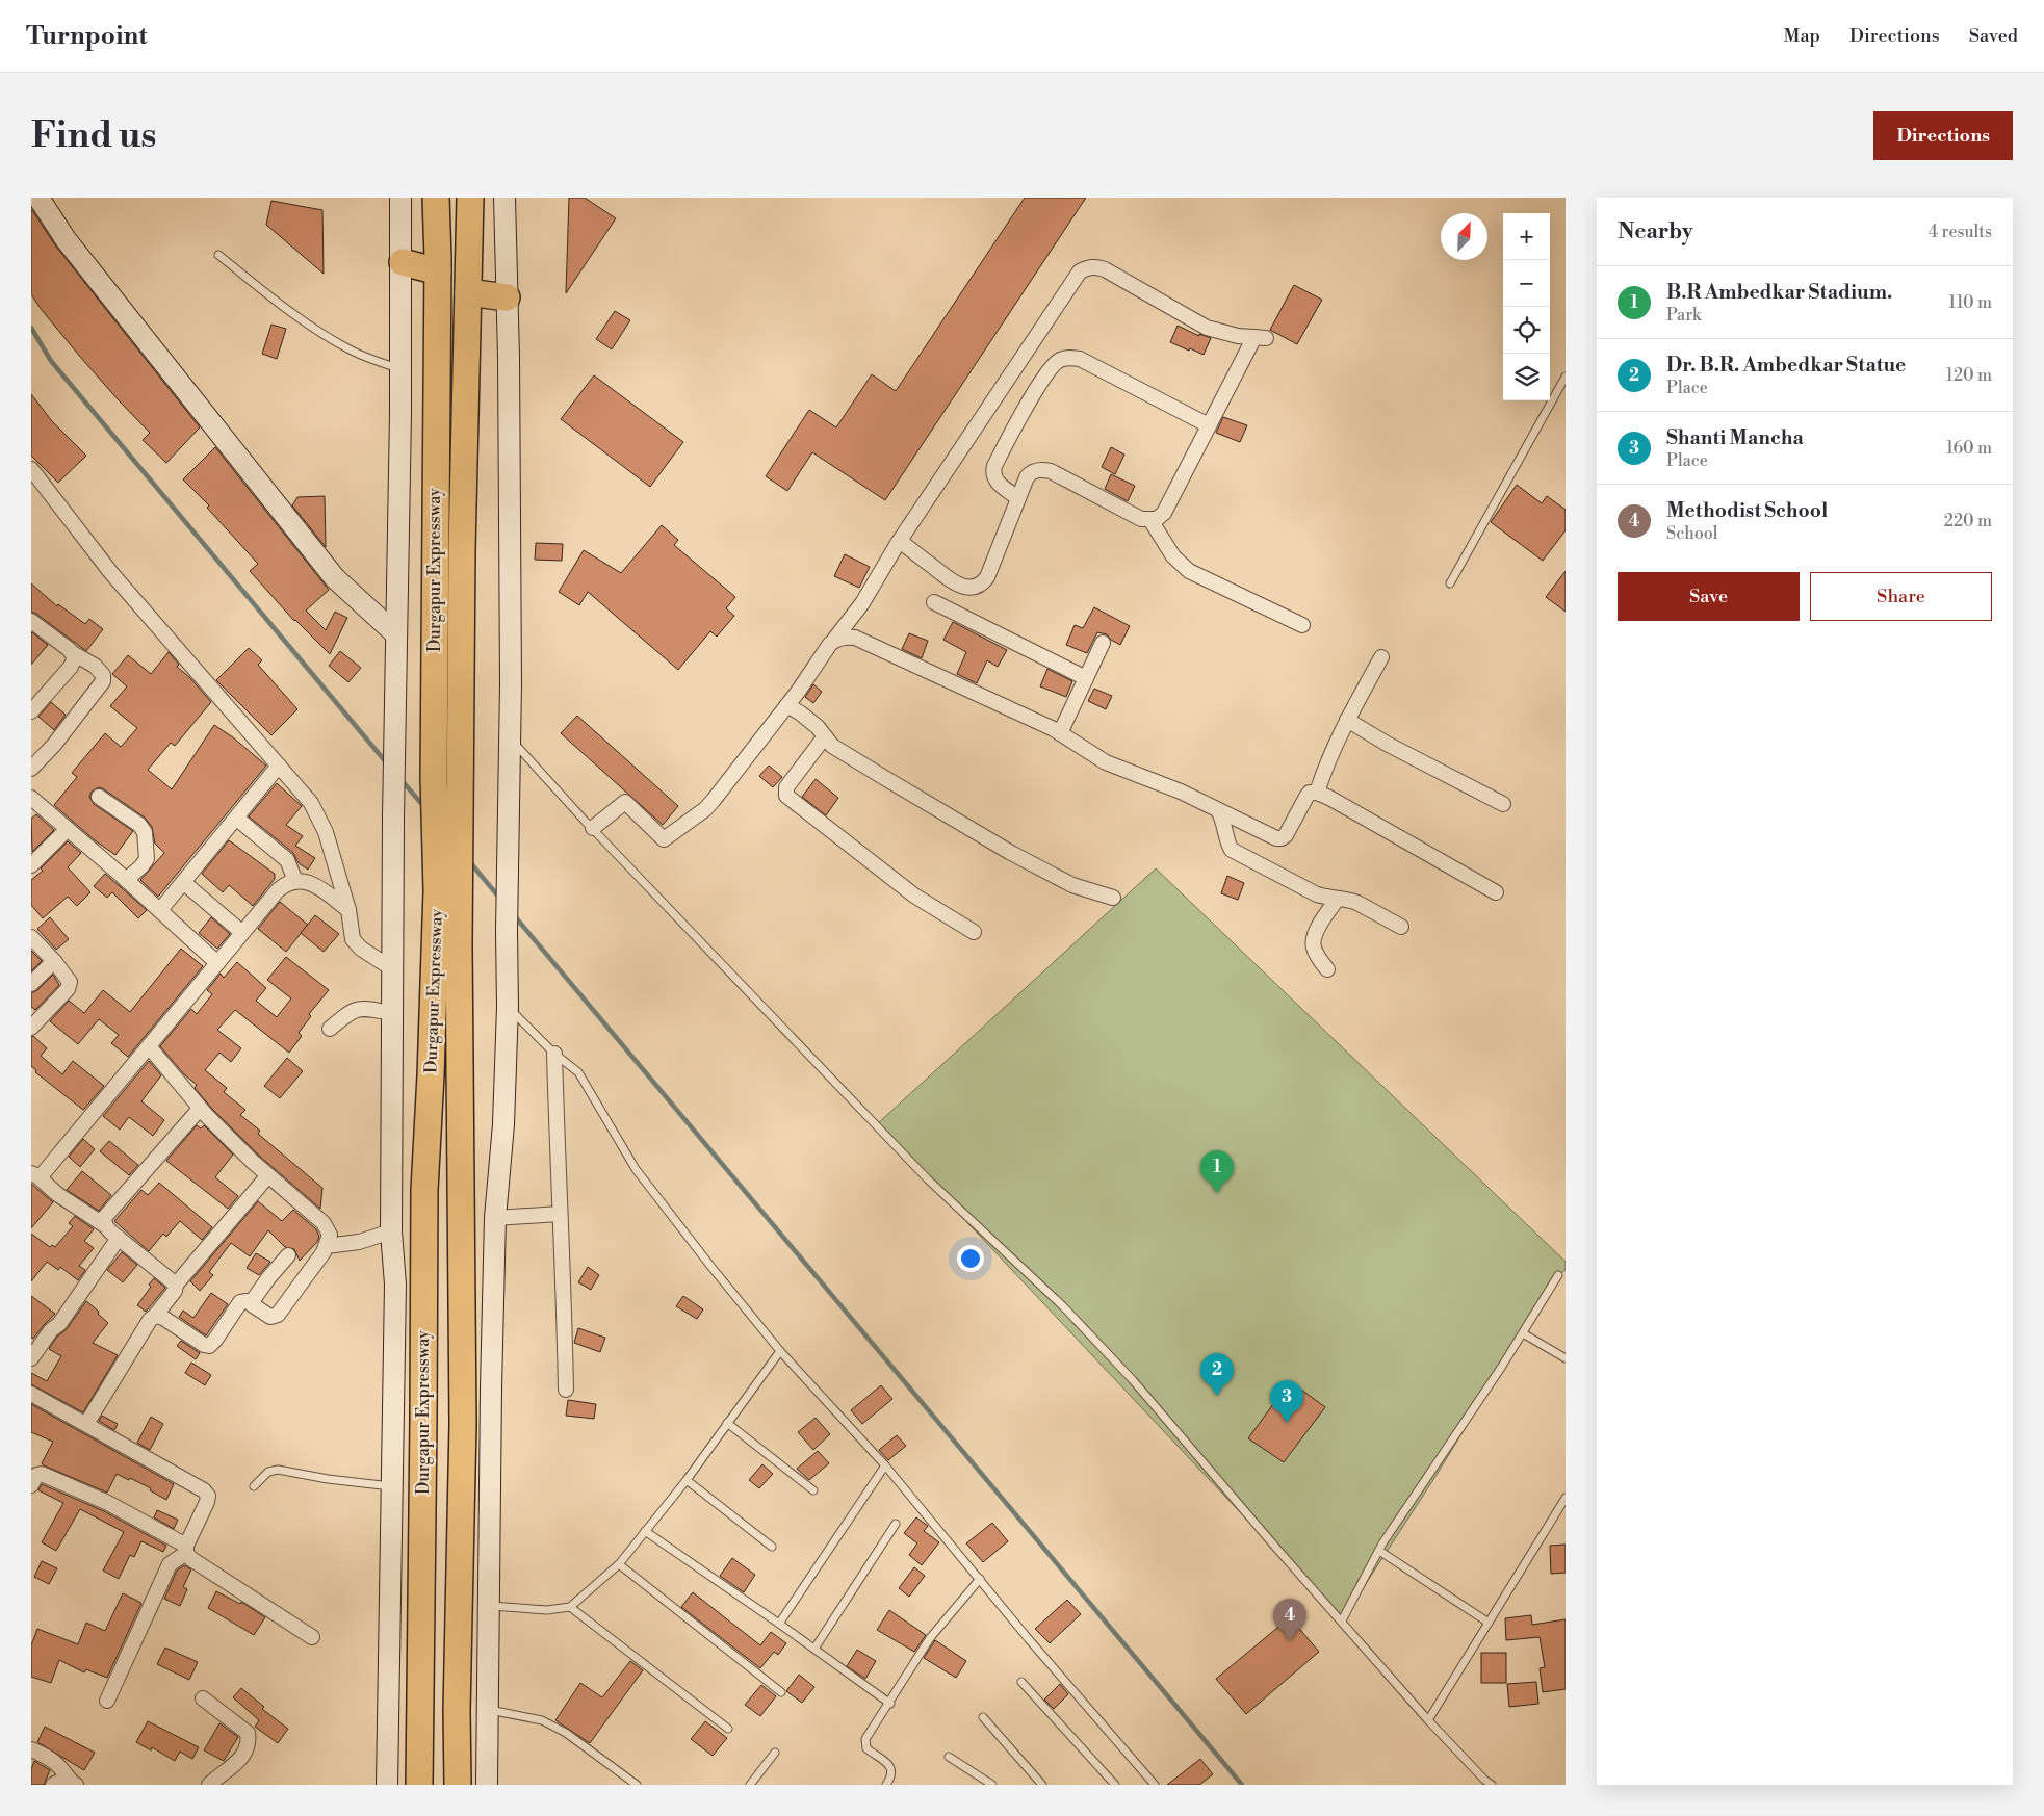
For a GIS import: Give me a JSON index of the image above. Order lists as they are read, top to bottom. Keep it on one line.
{"streets":{"highway":["Durgapur Expressway"]},"north":"top right","page":{"header":"Turnpoint","nav":["Map","Directions","Saved"],"buttons":["Directions",["Save","Share"]],"title":"Find us","heading":["Nearby","4 results"],"map_buttons":["+","−"],"list":[{"mark":"1","name":"B.R Ambedkar Stadium.","note":"Park","value":"110 m"},{"mark":"2","name":"Dr. B.R. Ambedkar Statue","note":"Place","value":"120 m"},{"mark":"3","name":"Shanti Mancha","note":"Place","value":"160 m"},{"mark":"4","name":"Methodist School","note":"School","value":"220 m"}],"pins":["1","2","3","4"]}}
